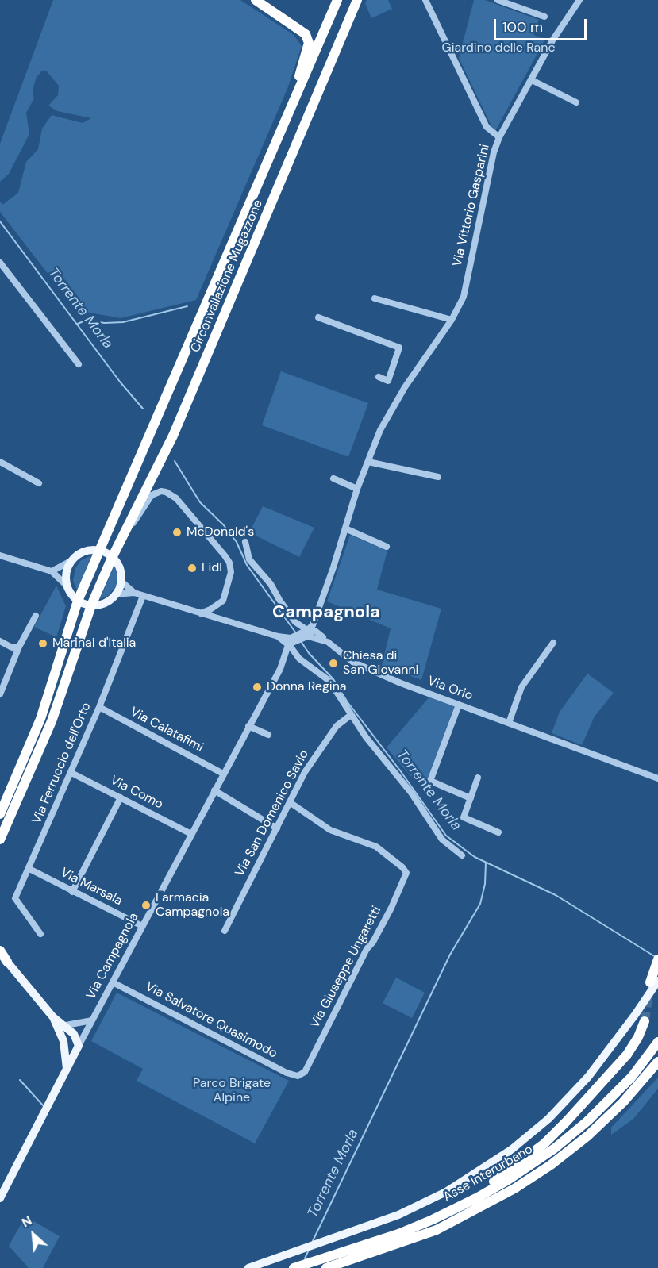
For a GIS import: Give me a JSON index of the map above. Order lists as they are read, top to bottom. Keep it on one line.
{"streets":{"highway":["Circonvallazione Mugazzone","Asse Interurbano"],"main road":["Via Campagnola"],"street":["Via Vittorio Gasparini","Via Orio","Via Calatafimi","Via Ferruccio dell'Orto","Via Como","Via San Domenico Savio","Via Marsala","Via Giuseppe Ungaretti","Via Salvatore Quasimodo"]},"crossings":[["Via Vittorio Gasparini","Via Orio"],["Circonvallazione Mugazzone","Via Ferruccio dell'Orto"],["Via Calatafimi","Via Ferruccio dell'Orto"],["Via Calatafimi","Via Campagnola"],["Via Ferruccio dell'Orto","Via Como"],["Via Ferruccio dell'Orto","Via Marsala"],["Via Como","Via Campagnola"],["Via San Domenico Savio","Via Giuseppe Ungaretti"],["Via Marsala","Via Campagnola"],["Via Campagnola","Via Salvatore Quasimodo"],["Via Giuseppe Ungaretti","Via Salvatore Quasimodo"]],"districts":["Campagnola"],"water":["Torrente Morla"],"parks":["Giardino delle Rane","Parco Brigate Alpine"],"places":["McDonald's","Lidl","Marinai d'Italia","Chiesa di San Giovanni","Donna Regina","Farmacia Campagnola"],"scale_bar":"100 m","north":"top left"}
